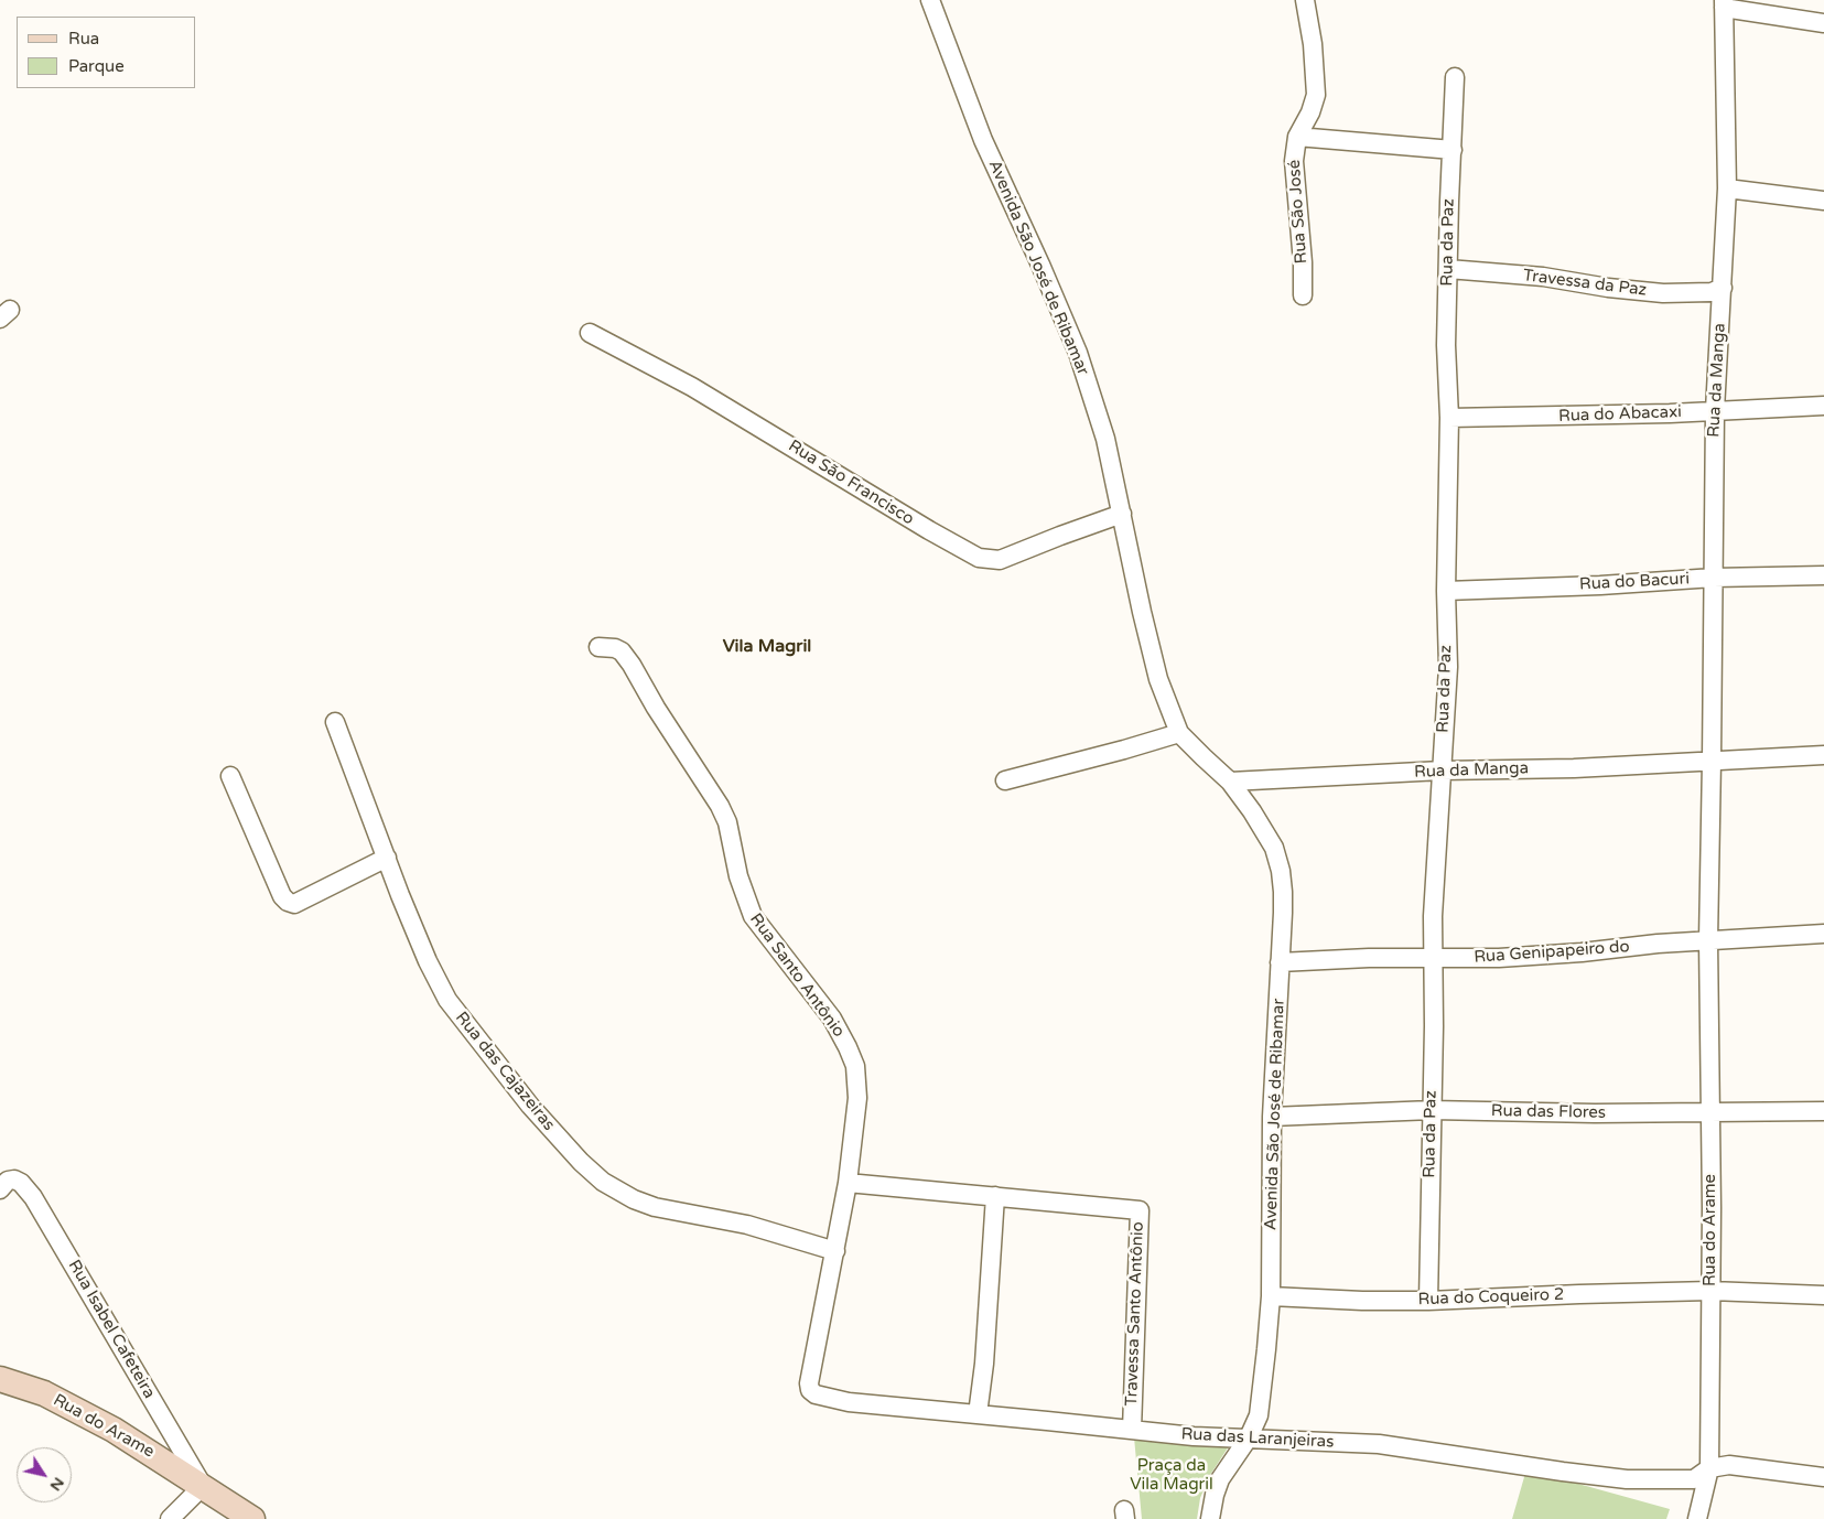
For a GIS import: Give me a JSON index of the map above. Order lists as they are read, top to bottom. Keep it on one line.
{"streets":{"main road":["Rua do Arame"],"street":["Rua São José","Rua da Paz","Avenida São José de Ribamar","Travessa da Paz","Rua da Manga","Rua do Abacaxi","Rua São Francisco","Rua do Bacuri","Rua Genipapeiro do","Rua Santo Antônio","Rua das Cajazeiras","Rua das Flores","Rua do Coqueiro 2","Travessa Santo Antônio","Rua Isabel Cafeteira","Rua das Laranjeiras"]},"crossings":[["Rua da Paz","Travessa da Paz"],["Rua da Paz","Rua da Manga"],["Rua da Paz","Rua do Abacaxi"],["Rua da Paz","Rua do Bacuri"],["Rua da Paz","Rua Genipapeiro do"],["Rua da Paz","Rua das Flores"],["Rua da Paz","Rua do Coqueiro 2"],["Avenida São José de Ribamar","Rua da Manga"],["Avenida São José de Ribamar","Rua São Francisco"],["Avenida São José de Ribamar","Rua Genipapeiro do"],["Avenida São José de Ribamar","Rua das Flores"],["Avenida São José de Ribamar","Rua do Coqueiro 2"],["Avenida São José de Ribamar","Rua das Laranjeiras"],["Travessa da Paz","Rua da Manga"],["Rua da Manga","Rua do Abacaxi"],["Rua da Manga","Rua do Bacuri"],["Rua da Manga","Rua Genipapeiro do"],["Rua da Manga","Rua do Arame"],["Rua Genipapeiro do","Rua do Arame"],["Rua Santo Antônio","Rua das Cajazeiras"],["Rua Santo Antônio","Travessa Santo Antônio"],["Rua Santo Antônio","Rua das Laranjeiras"],["Rua das Flores","Rua do Arame"],["Rua do Arame","Rua do Coqueiro 2"],["Rua do Arame","Rua Isabel Cafeteira"],["Rua do Arame","Rua das Laranjeiras"],["Travessa Santo Antônio","Rua das Laranjeiras"]],"districts":["Vila Magril"],"parks":["Praça da Vila Magril"],"legend":["Rua","Parque"],"north":"bottom right"}
